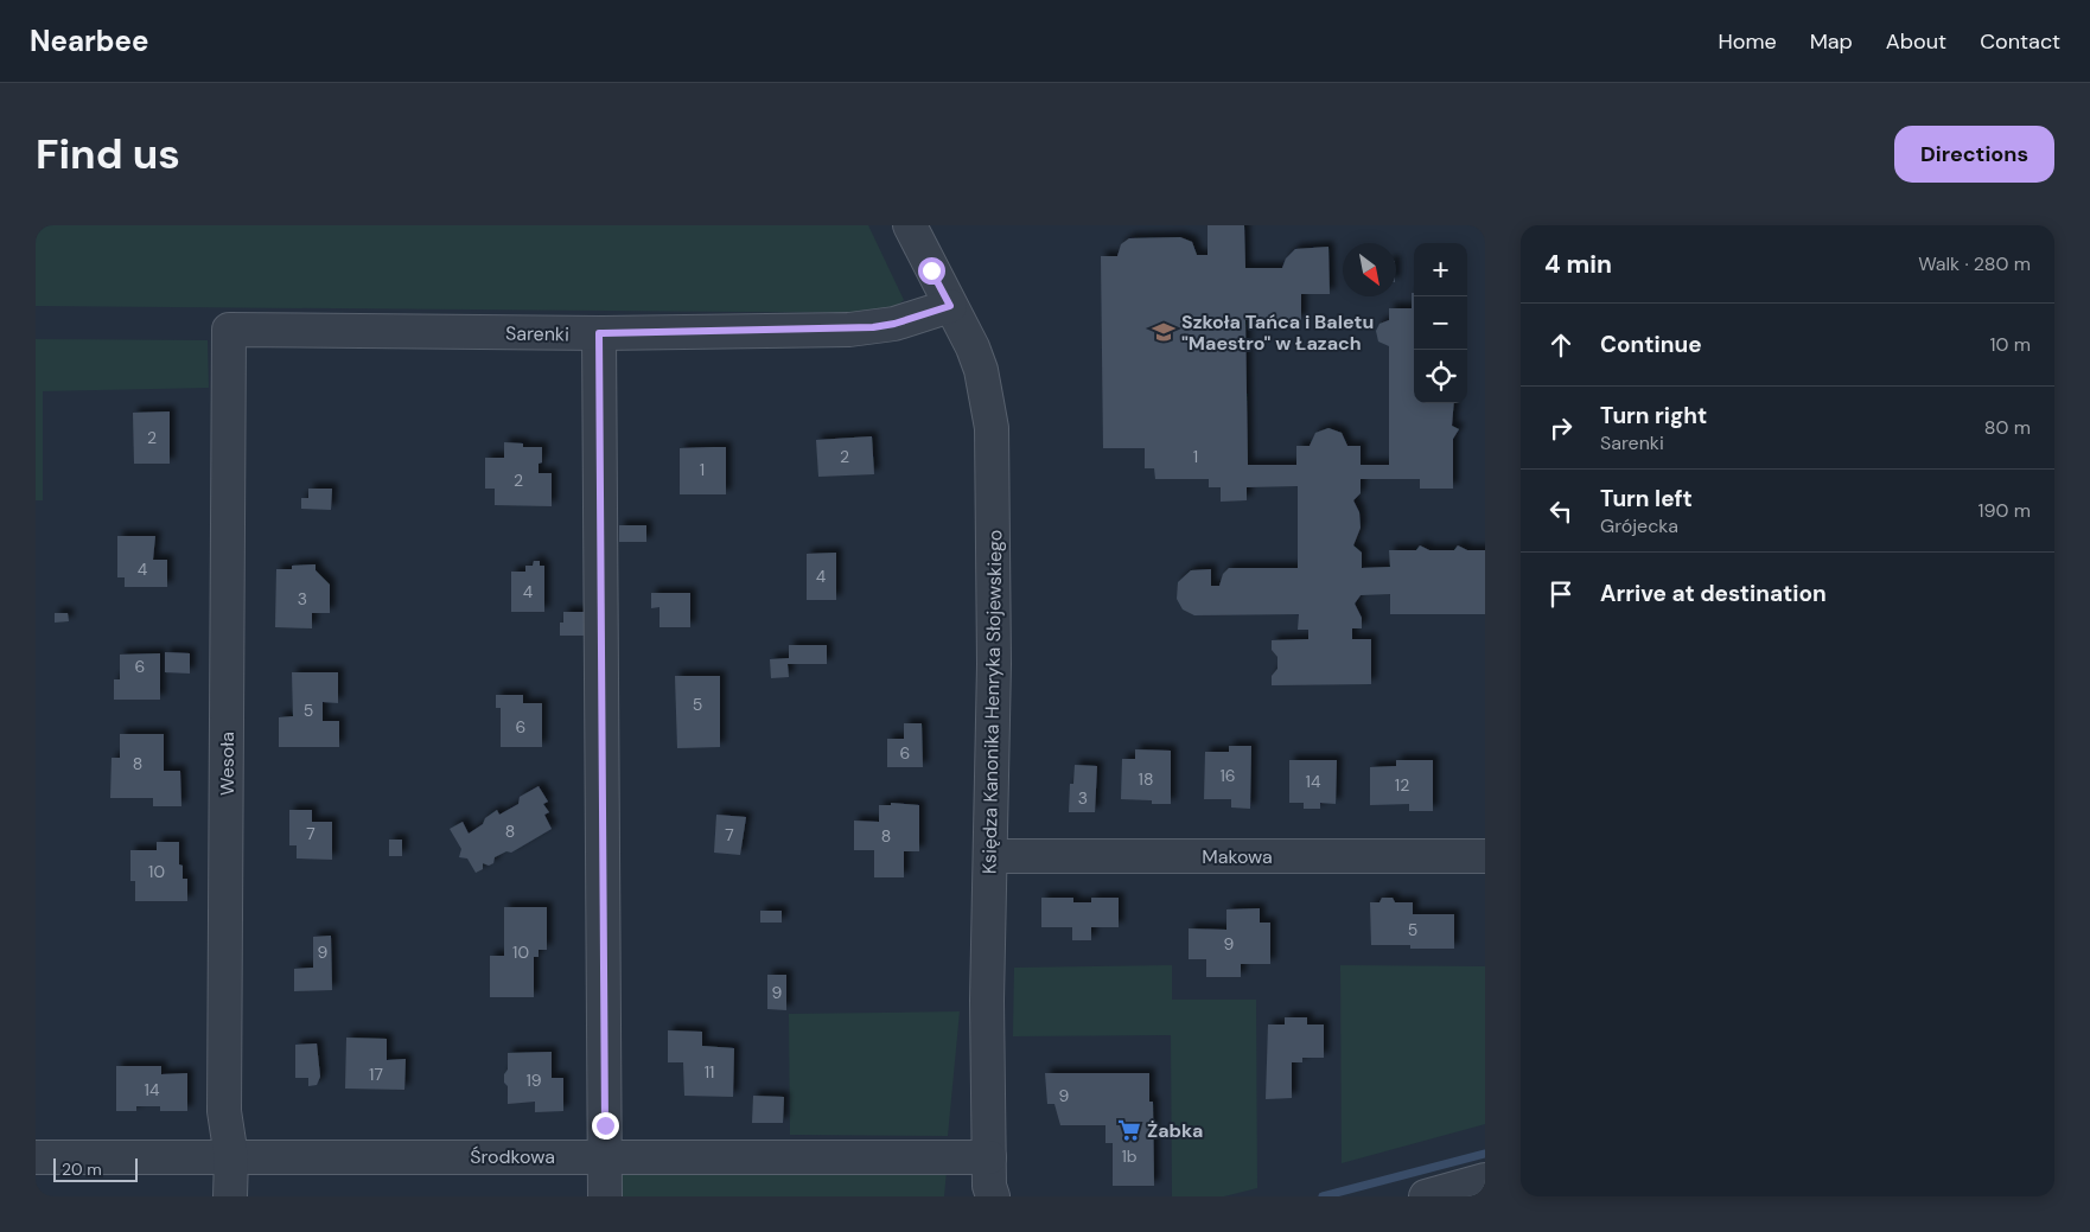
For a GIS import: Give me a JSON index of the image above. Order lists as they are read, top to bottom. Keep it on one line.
{"streets":{"street":["Sarenki","Księdza Kanonika Henryka Słojewskiego","Wesoła","Makowa","Środkowa"]},"crossings":[["Sarenki","Księdza Kanonika Henryka Słojewskiego"],["Sarenki","Wesoła"],["Księdza Kanonika Henryka Słojewskiego","Makowa"],["Księdza Kanonika Henryka Słojewskiego","Środkowa"],["Wesoła","Środkowa"]],"places":{"school or university":["Szkoła Tańca i Baletu \"Maestro\" w Łazach"],"supermarket":["Żabka"]},"house_numbers":["2","2","1","1","2","4","4","4","3","6","5","5","6","6","8","16","18","14","12","3","8","7","7","8","10","5","9","9","10","9","11","17","19","14","9","1b"],"scale_bar":"20 m","north":"bottom right","page":{"header":"Nearbee","nav":["Home","Map","About","Contact"],"buttons":"Directions","title":"Find us","heading":["4 min","Walk · 280 m"],"map_buttons":["+","−"],"list":[["Continue","10 m"],["Turn right","Sarenki","80 m"],["Turn left","Grójecka","190 m"],"Arrive at destination"],"scale":"20 m"}}
